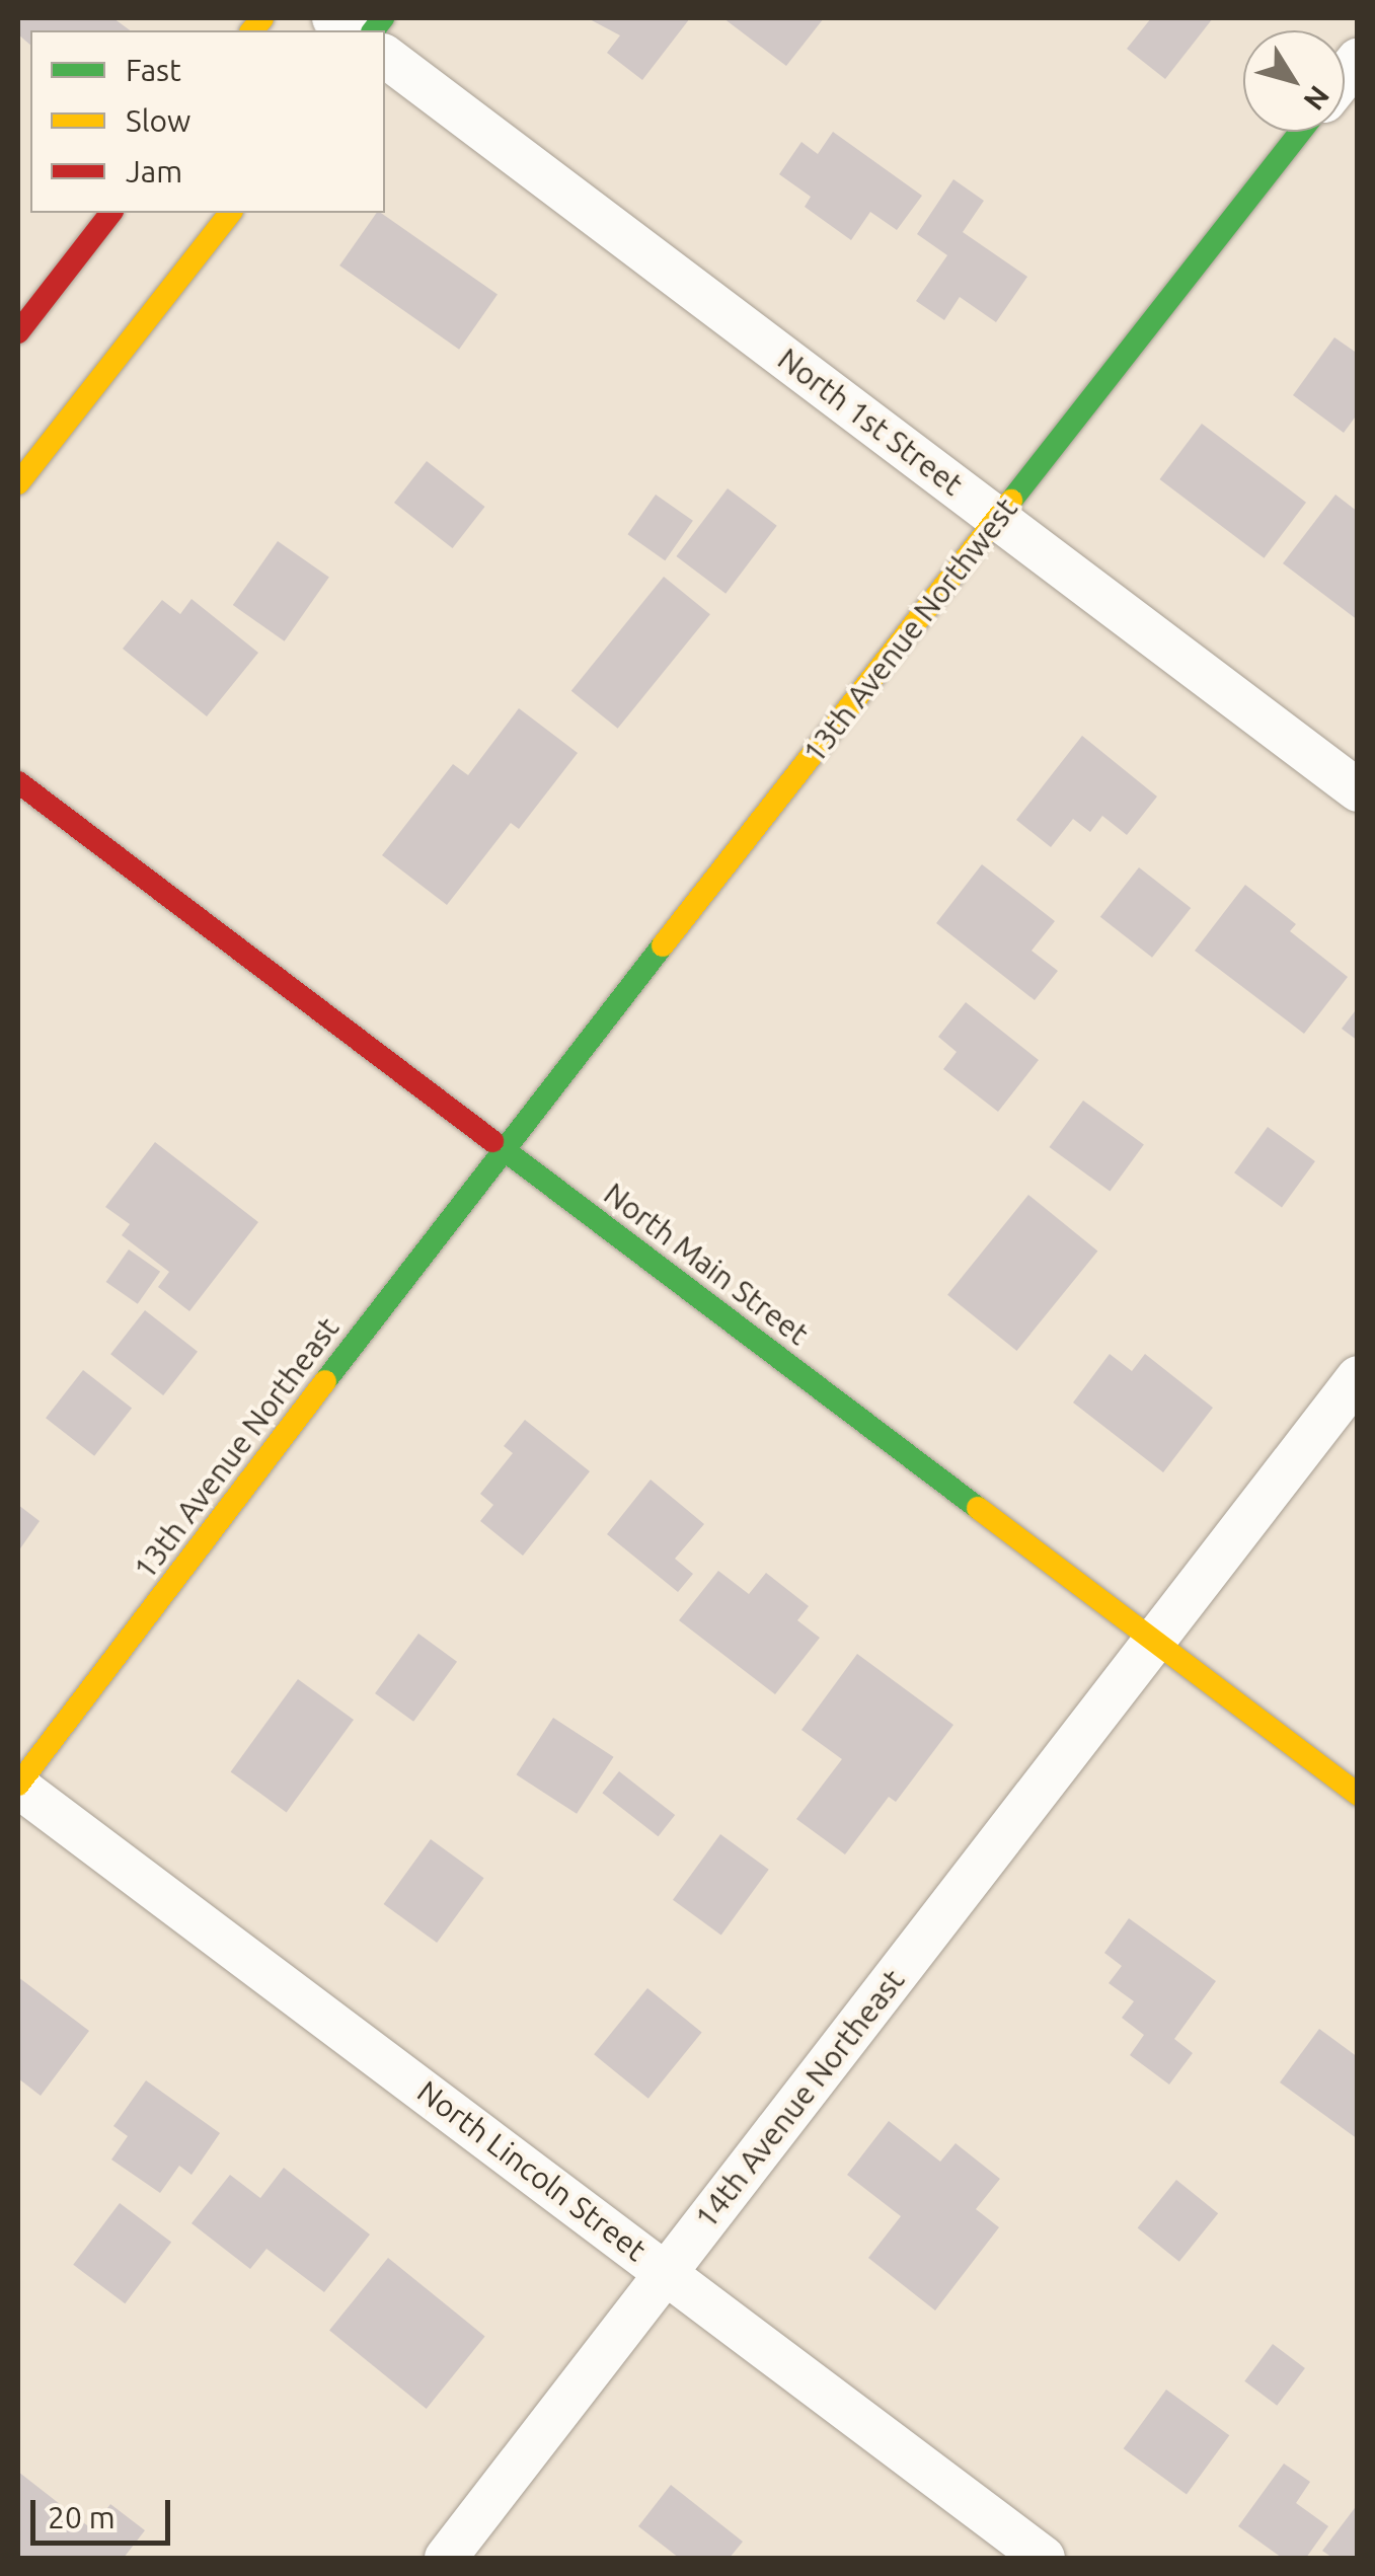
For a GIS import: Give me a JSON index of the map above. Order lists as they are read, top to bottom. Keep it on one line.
{"streets":{"street":["North 1st Street","13th Avenue Northwest","North Main Street","13th Avenue Northeast","14th Avenue Northeast","North Lincoln Street"]},"crossings":[["North 1st Street","13th Avenue Northwest"],["13th Avenue Northwest","North Main Street"],["13th Avenue Northwest","13th Avenue Northeast"],["North Main Street","13th Avenue Northeast"],["North Main Street","14th Avenue Northeast"],["13th Avenue Northeast","North Lincoln Street"],["14th Avenue Northeast","North Lincoln Street"]],"legend":["Fast","Slow","Jam"],"scale_bar":"20 m","north":"bottom right"}
